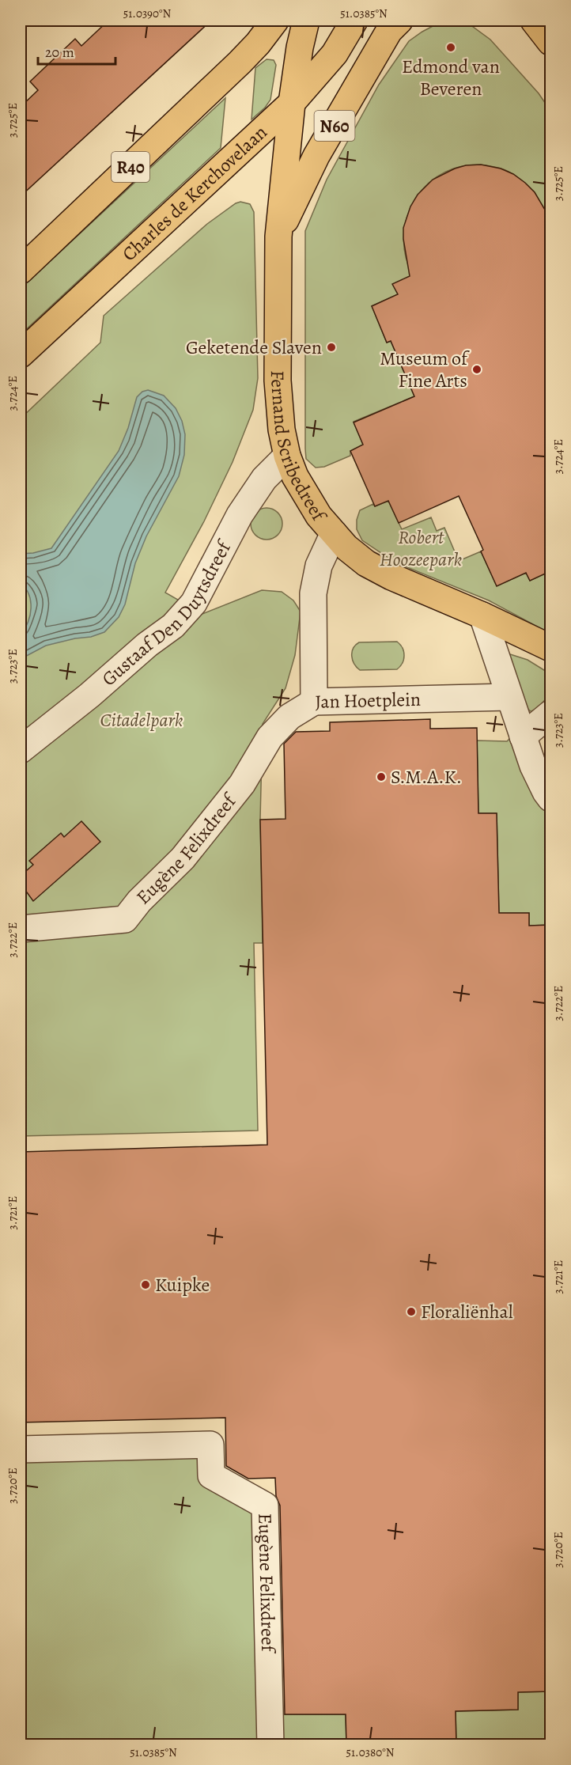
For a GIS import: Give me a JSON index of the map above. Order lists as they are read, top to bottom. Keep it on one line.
{"streets":{"main road":["N60","R40","Charles de Kerchovelaan","Fernand Scribedreef"],"street":["Gustaaf Den Duytsdreef","Jan Hoetplein","Eugène Felixdreef"]},"crossings":[["N60","Fernand Scribedreef"],["Charles de Kerchovelaan","Fernand Scribedreef"],["Fernand Scribedreef","Gustaaf Den Duytsdreef"],["Fernand Scribedreef","Jan Hoetplein"],["Jan Hoetplein","Eugène Felixdreef"]],"parks":["Robert Hoozeepark","Citadelpark"],"places":["Edmond van Beveren","Geketende Slaven","Museum of Fine Arts","S.M.A.K.","Kuipke","Floraliënhal"],"scale_bar":"20 m","coordinates":["51.0390°N","51.0385°N","3.725°E","3.724°E","3.723°E","3.722°E","3.721°E","3.720°E","51.0380°N"]}
